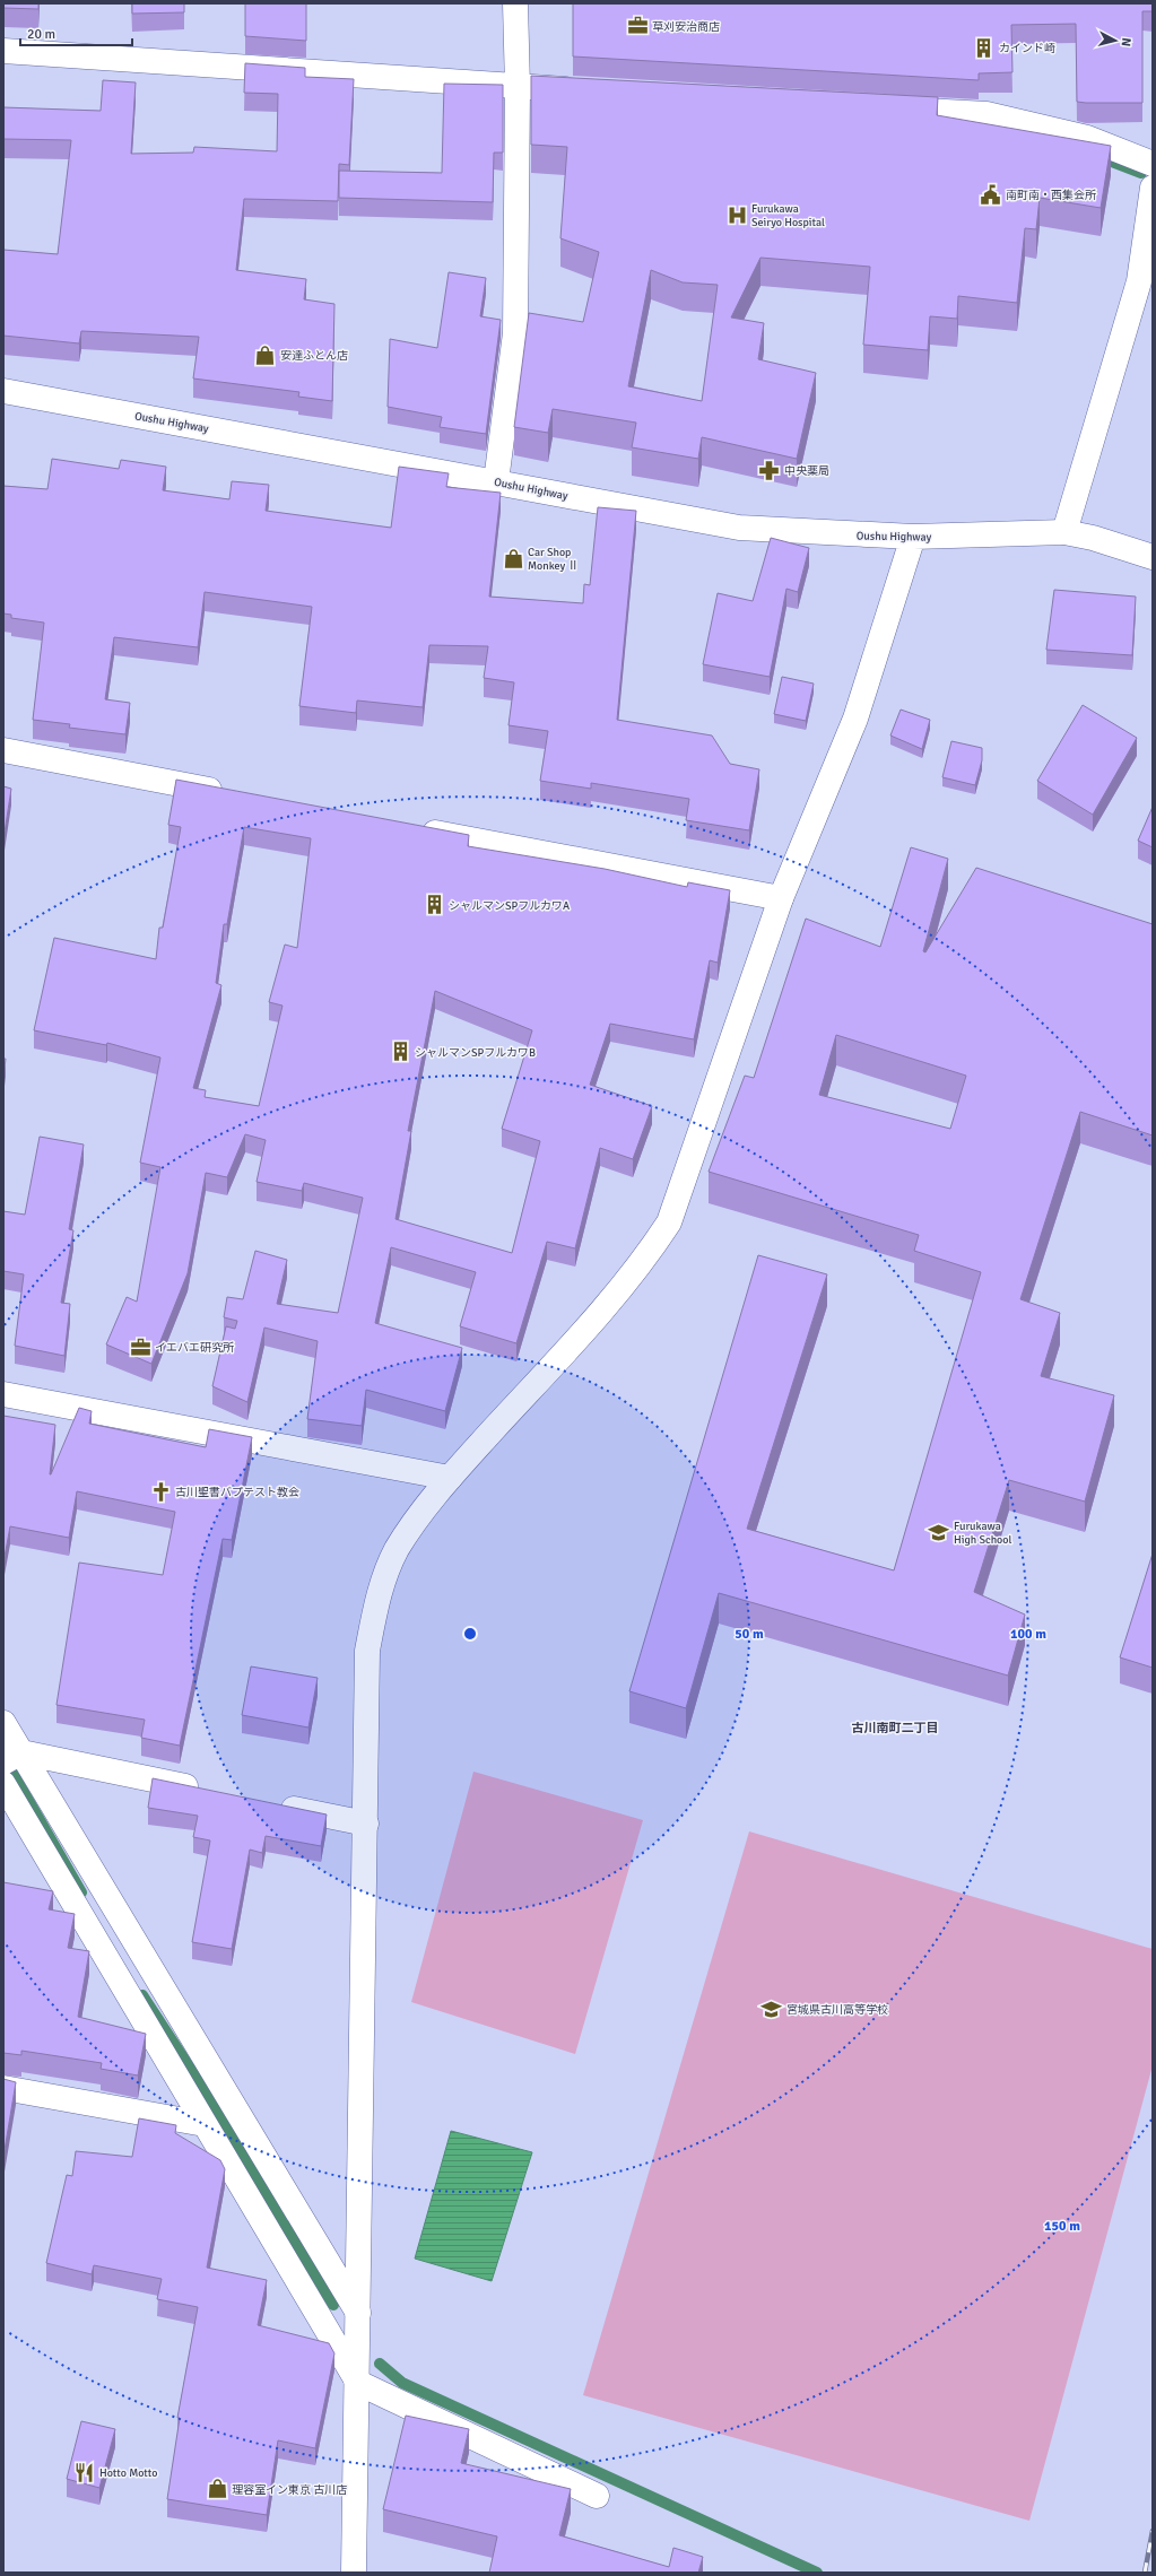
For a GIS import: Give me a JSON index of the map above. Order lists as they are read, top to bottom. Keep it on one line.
{"streets":{"street":["Oushu Highway"]},"districts":["古川南町二丁目"],"places":{"office":["草刈安治商店","イエバエ研究所"],"building":["カインド崎","シャルマンSPフルカワA","シャルマンSPフルカワB"],"public building":["南町南・西集会所"],"hospital":["Furukawa Seiryo Hospital"],"shop":["安達ふとん店","Car Shop Monkey Ⅱ","理容室イン東京 古川店"],"pharmacy":["中央薬局"],"church":["古川聖書バプテスト教会"],"school or university":["Furukawa High School","宮城県古川高等学校"],"restaurant":["Hotto Motto"]},"scale_bar":"20 m","north":"right","rings":["50 m","100 m","150 m"]}
